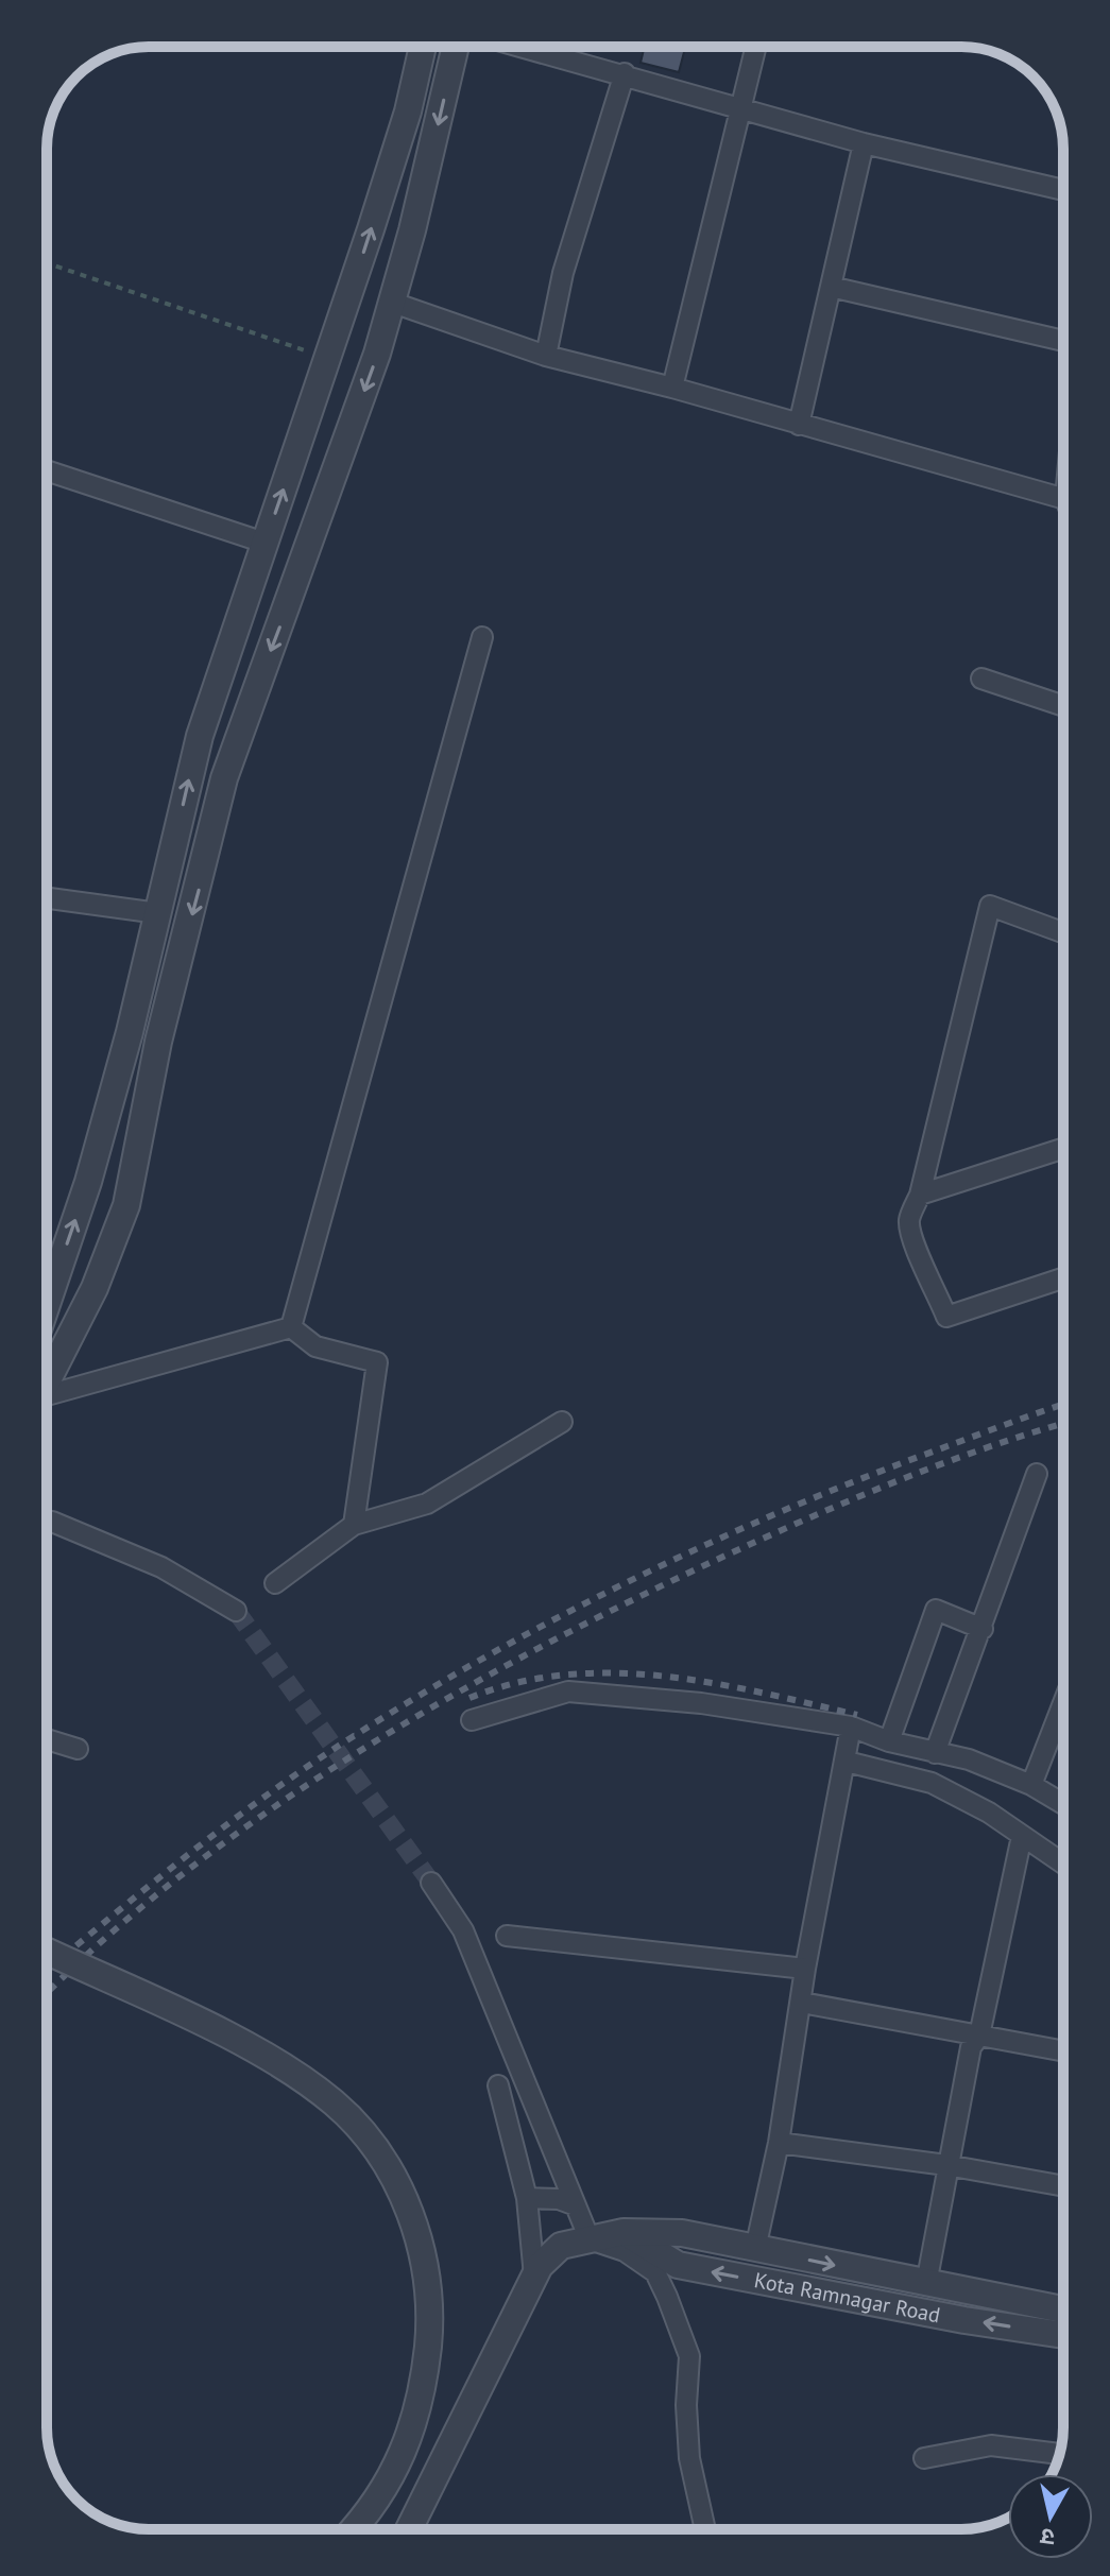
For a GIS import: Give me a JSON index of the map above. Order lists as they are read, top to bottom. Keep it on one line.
{"streets":{"street":["Kota Ramnagar Road"]},"north":"bottom"}
